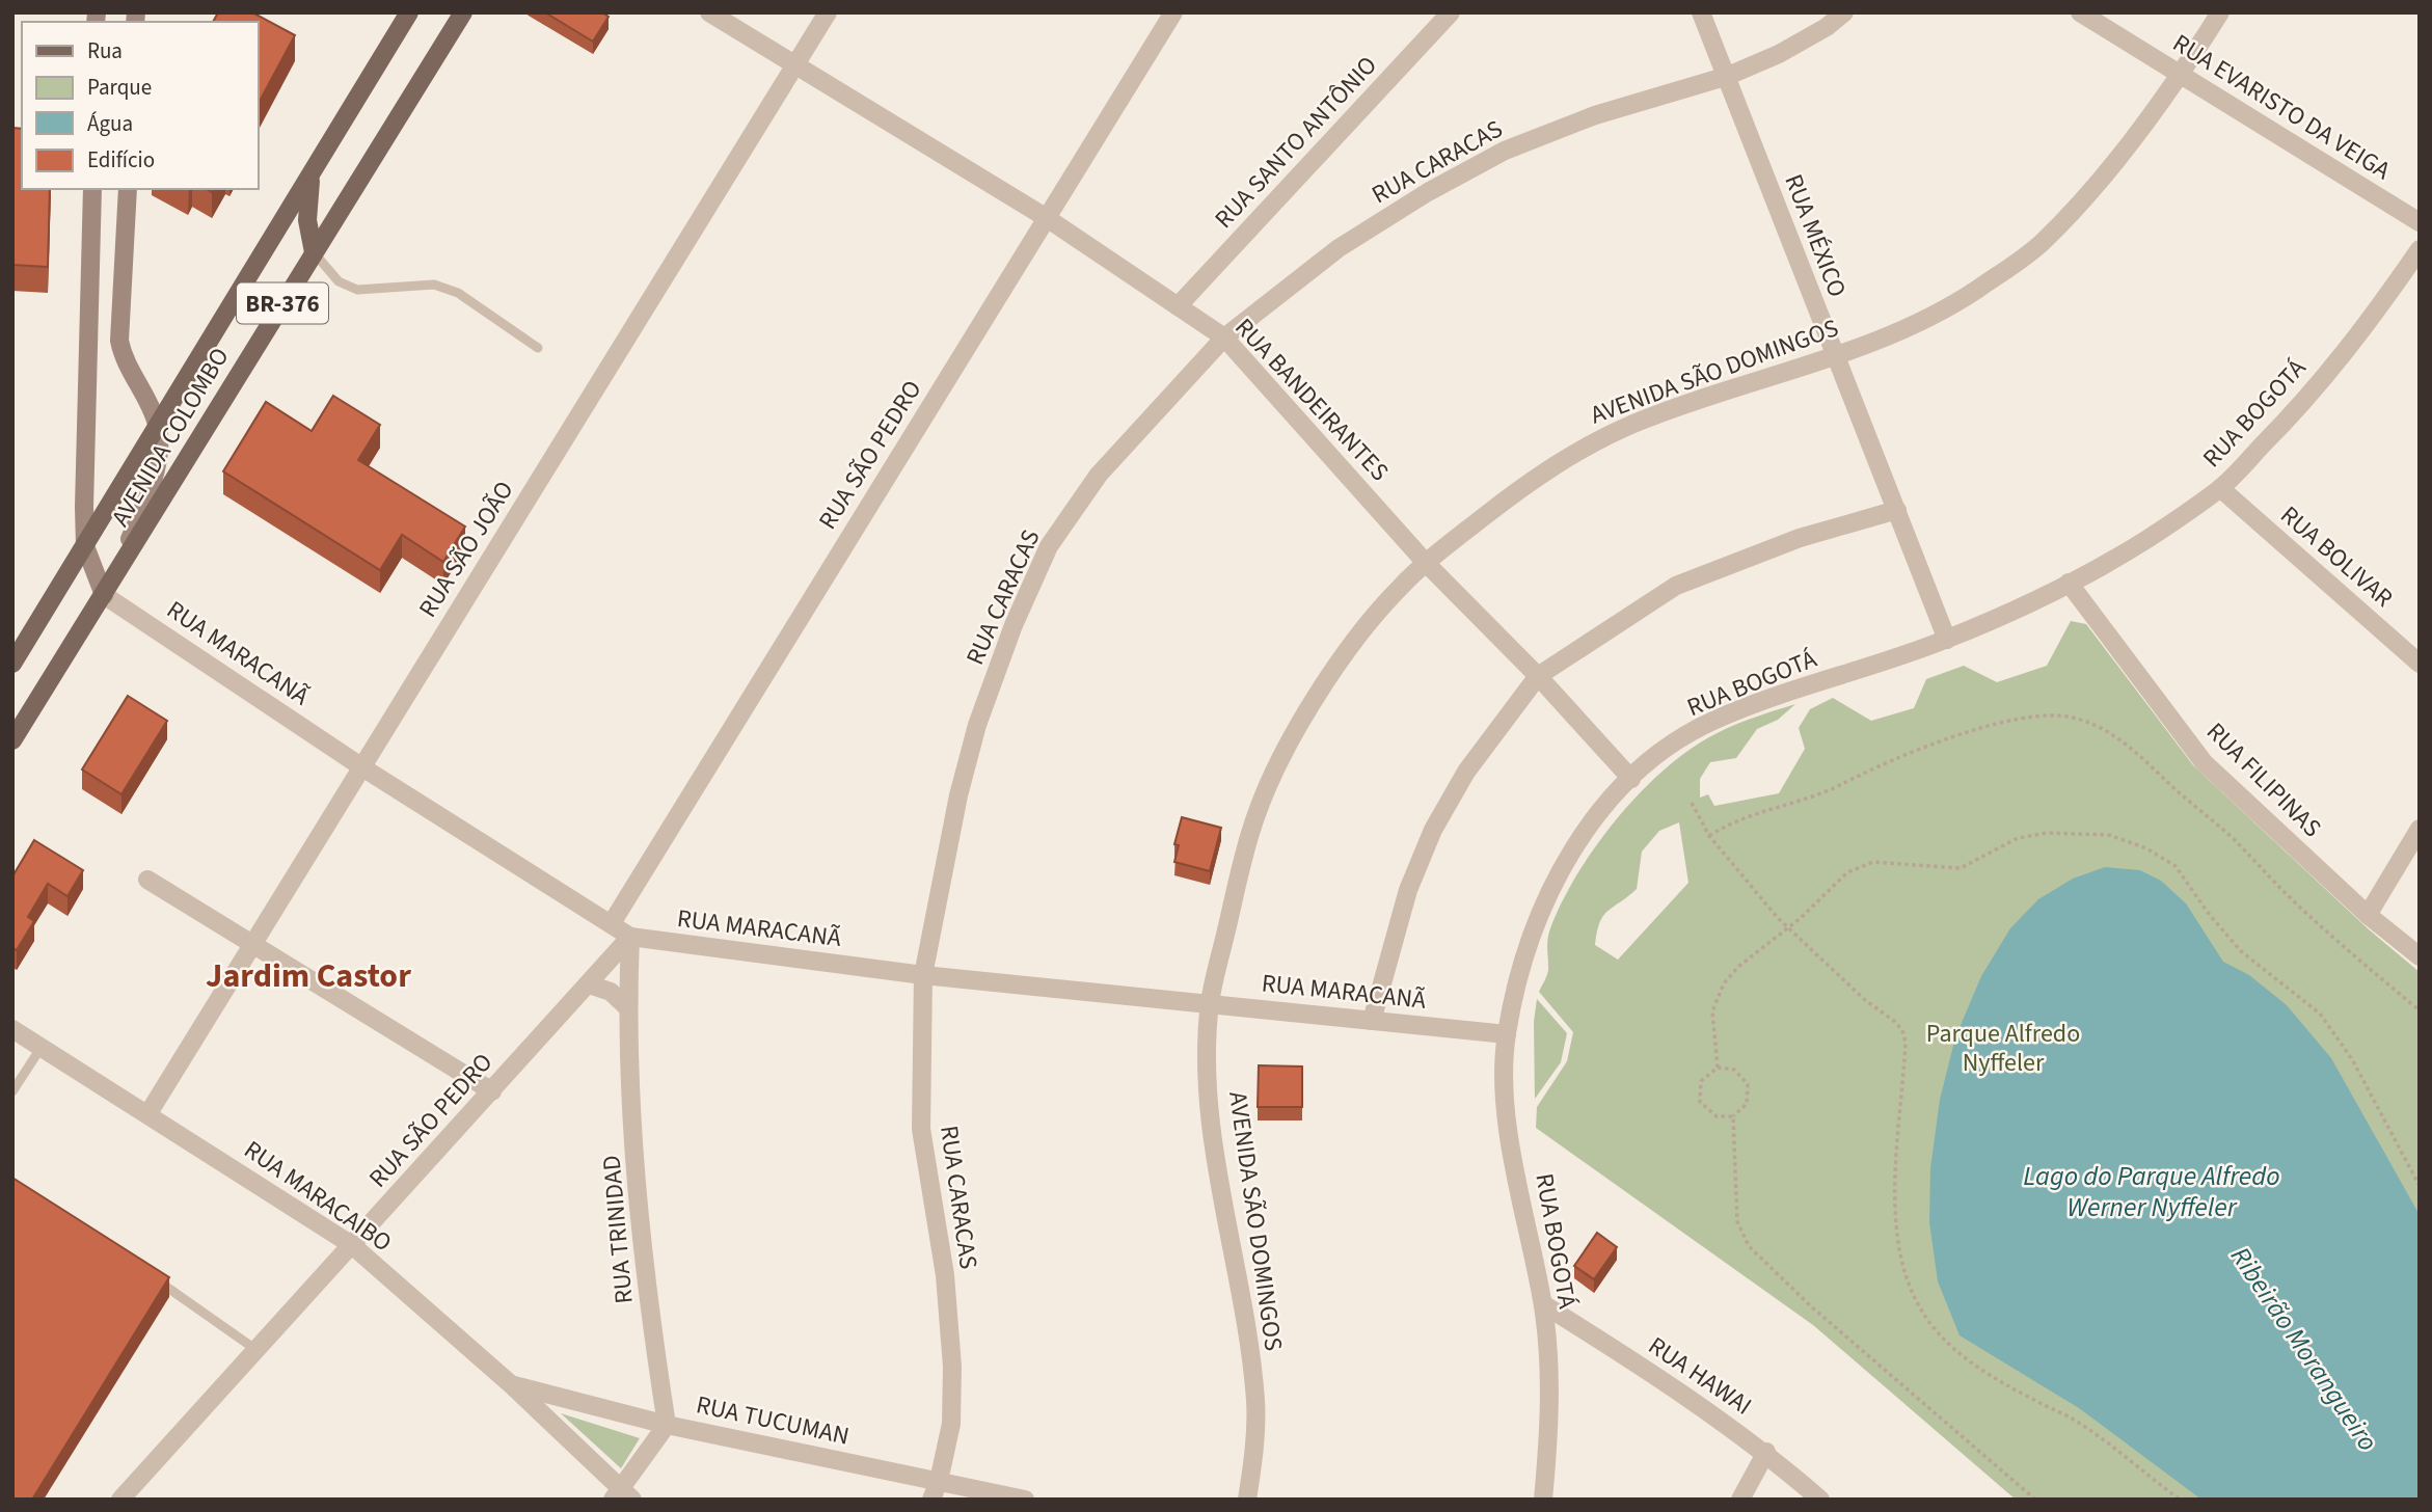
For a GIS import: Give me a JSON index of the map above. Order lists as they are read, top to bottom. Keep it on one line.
{"streets":{"main road":["BR-376","AVENIDA COLOMBO"],"street":["RUA EVARISTO DA VEIGA","RUA SANTO ANTÔNIO","RUA CARACAS","RUA MÉXICO","AVENIDA SÃO DOMINGOS","RUA BANDEIRANTES","RUA BOGOTÁ","RUA SÃO PEDRO","RUA SÃO JOÃO","RUA BOLIVAR","RUA MARACANÃ","RUA FILIPINAS","RUA MARACAIBO","RUA TRINIDAD","RUA HAWAI","RUA TUCUMAN"]},"crossings":[["RUA EVARISTO DA VEIGA","AVENIDA SÃO DOMINGOS"],["RUA SANTO ANTÔNIO","RUA BANDEIRANTES"],["RUA CARACAS","RUA MÉXICO"],["RUA CARACAS","RUA BANDEIRANTES"],["RUA CARACAS","RUA MARACANÃ"],["RUA CARACAS","RUA TUCUMAN"],["RUA MÉXICO","AVENIDA SÃO DOMINGOS"],["RUA MÉXICO","RUA BOGOTÁ"],["AVENIDA SÃO DOMINGOS","RUA BANDEIRANTES"],["AVENIDA SÃO DOMINGOS","RUA MARACANÃ"],["RUA BANDEIRANTES","RUA BOGOTÁ"],["RUA BANDEIRANTES","RUA SÃO PEDRO"],["RUA BANDEIRANTES","RUA SÃO JOÃO"],["RUA BOGOTÁ","RUA BOLIVAR"],["RUA BOGOTÁ","RUA MARACANÃ"],["RUA BOGOTÁ","RUA FILIPINAS"],["RUA BOGOTÁ","RUA HAWAI"],["AVENIDA COLOMBO","RUA MARACANÃ"],["RUA SÃO PEDRO","RUA MARACANÃ"],["RUA SÃO PEDRO","RUA MARACAIBO"],["RUA SÃO PEDRO","RUA TRINIDAD"],["RUA SÃO JOÃO","RUA MARACANÃ"],["RUA SÃO JOÃO","RUA MARACAIBO"],["RUA MARACANÃ","RUA TRINIDAD"],["RUA MARACAIBO","RUA TUCUMAN"],["RUA TRINIDAD","RUA TUCUMAN"]],"districts":["Jardim Castor"],"water":["Lago do Parque Alfredo Werner Nyffeler","Ribeirão Morangueiro"],"parks":["Parque Alfredo Nyffeler"],"legend":["Rua","Parque","Água","Edifício"]}
